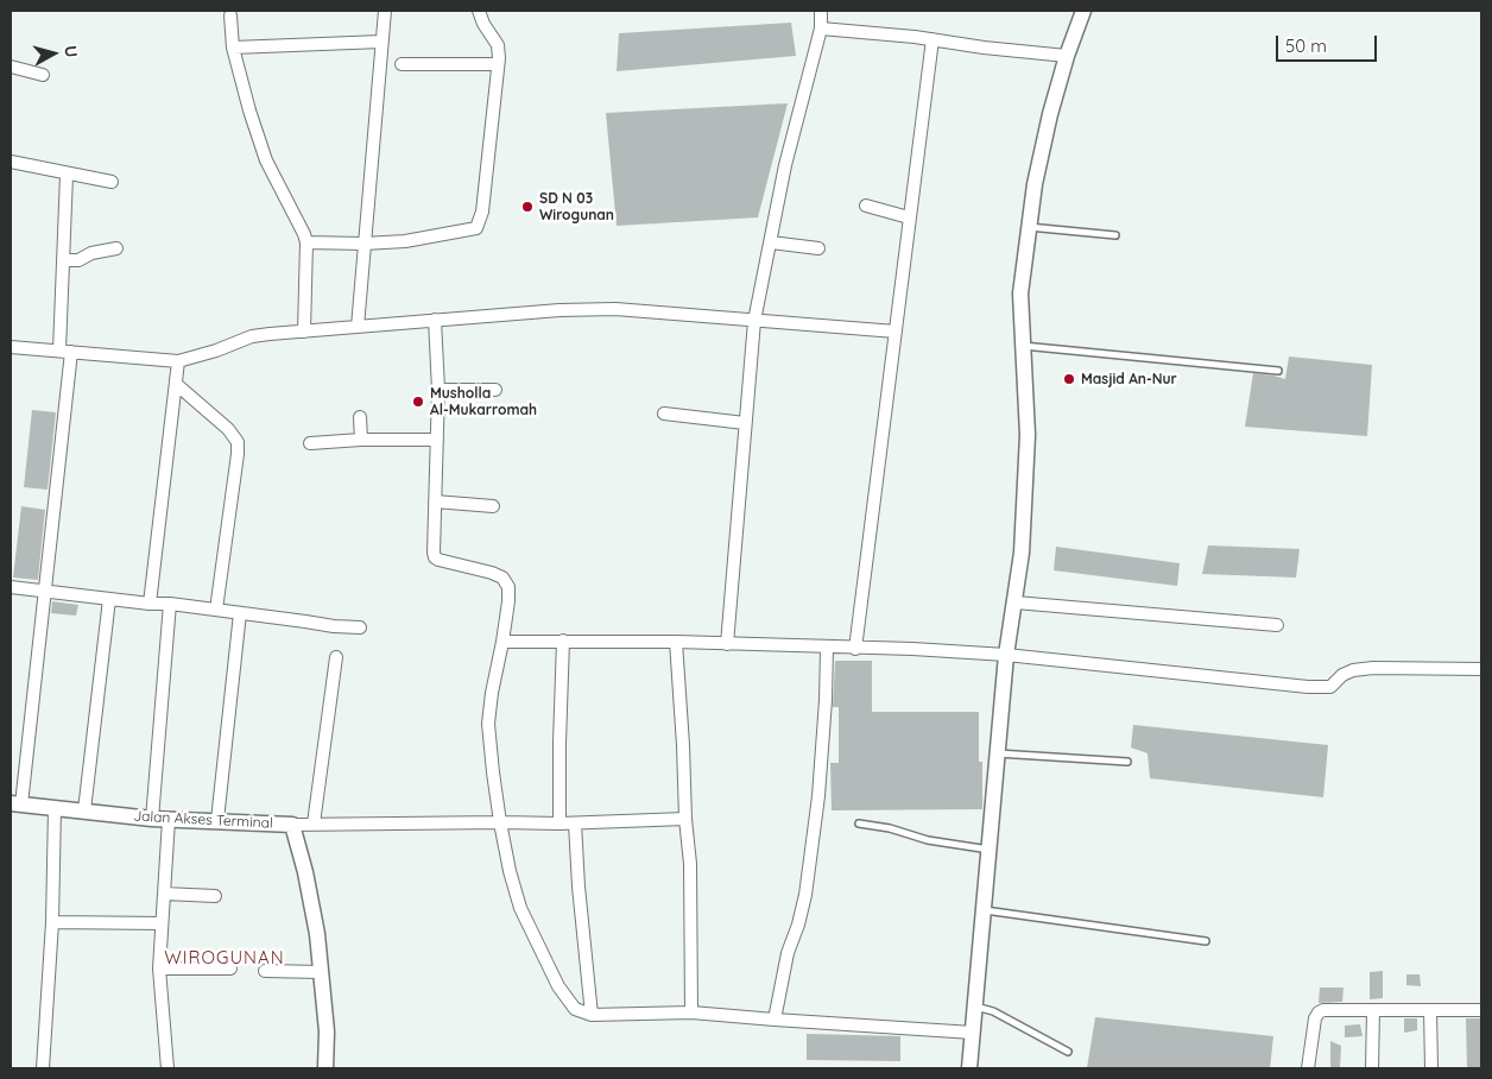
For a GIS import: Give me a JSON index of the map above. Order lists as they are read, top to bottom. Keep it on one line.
{"streets":{"street":["Jalan Akses Terminal"]},"districts":["WIROGUNAN"],"places":["SD N 03 Wirogunan","Masjid An-Nur","Musholla Al-Mukarromah"],"scale_bar":"50 m","north":"right"}
